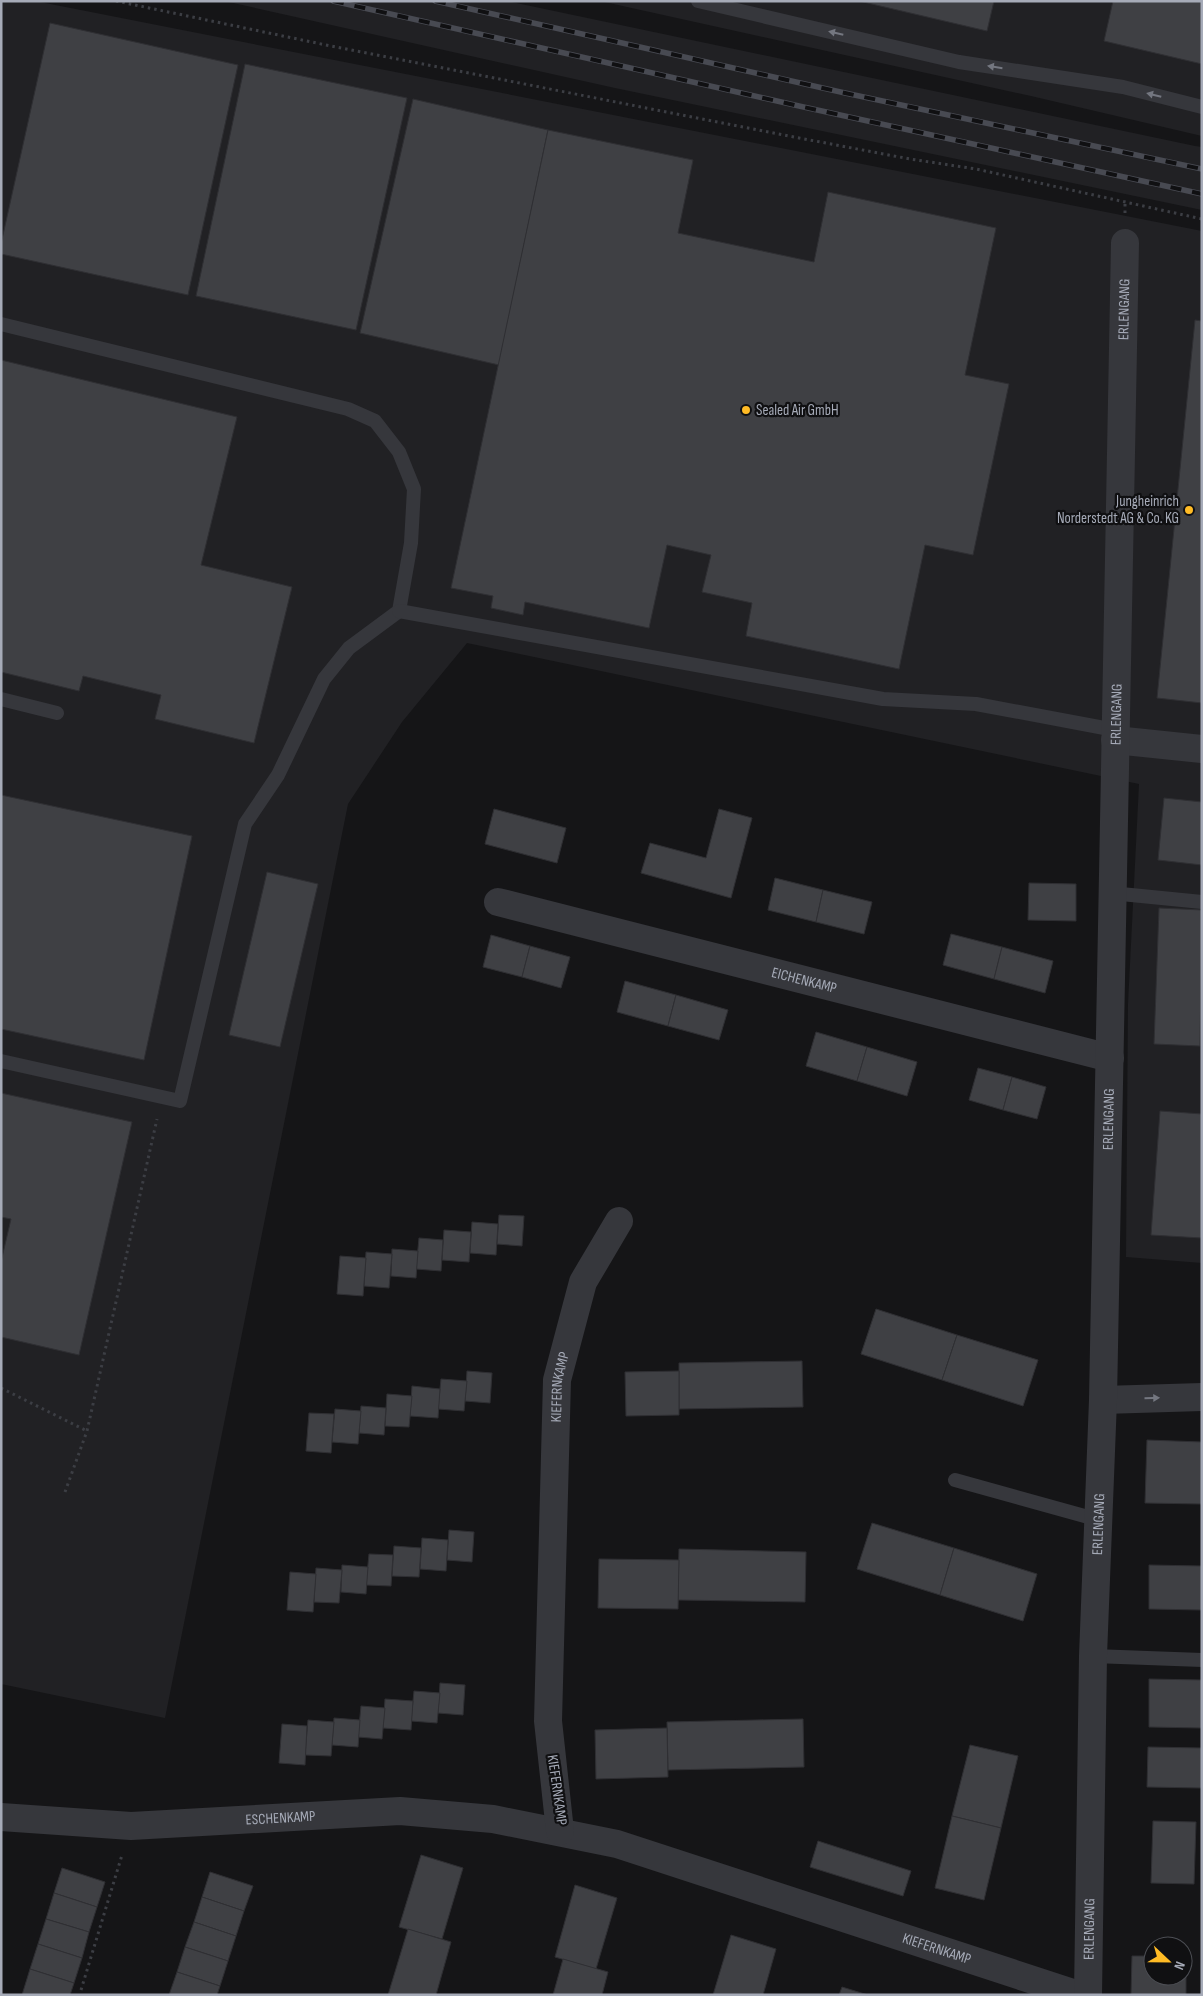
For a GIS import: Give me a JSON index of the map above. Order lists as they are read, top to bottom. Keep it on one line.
{"streets":{"street":["ERLENGANG","EICHENKAMP","KIEFERNKAMP","ESCHENKAMP"]},"crossings":[["ERLENGANG","EICHENKAMP"],["KIEFERNKAMP","ESCHENKAMP"]],"places":["Sealed Air GmbH","Jungheinrich Norderstedt AG & Co. KG"],"north":"right"}
